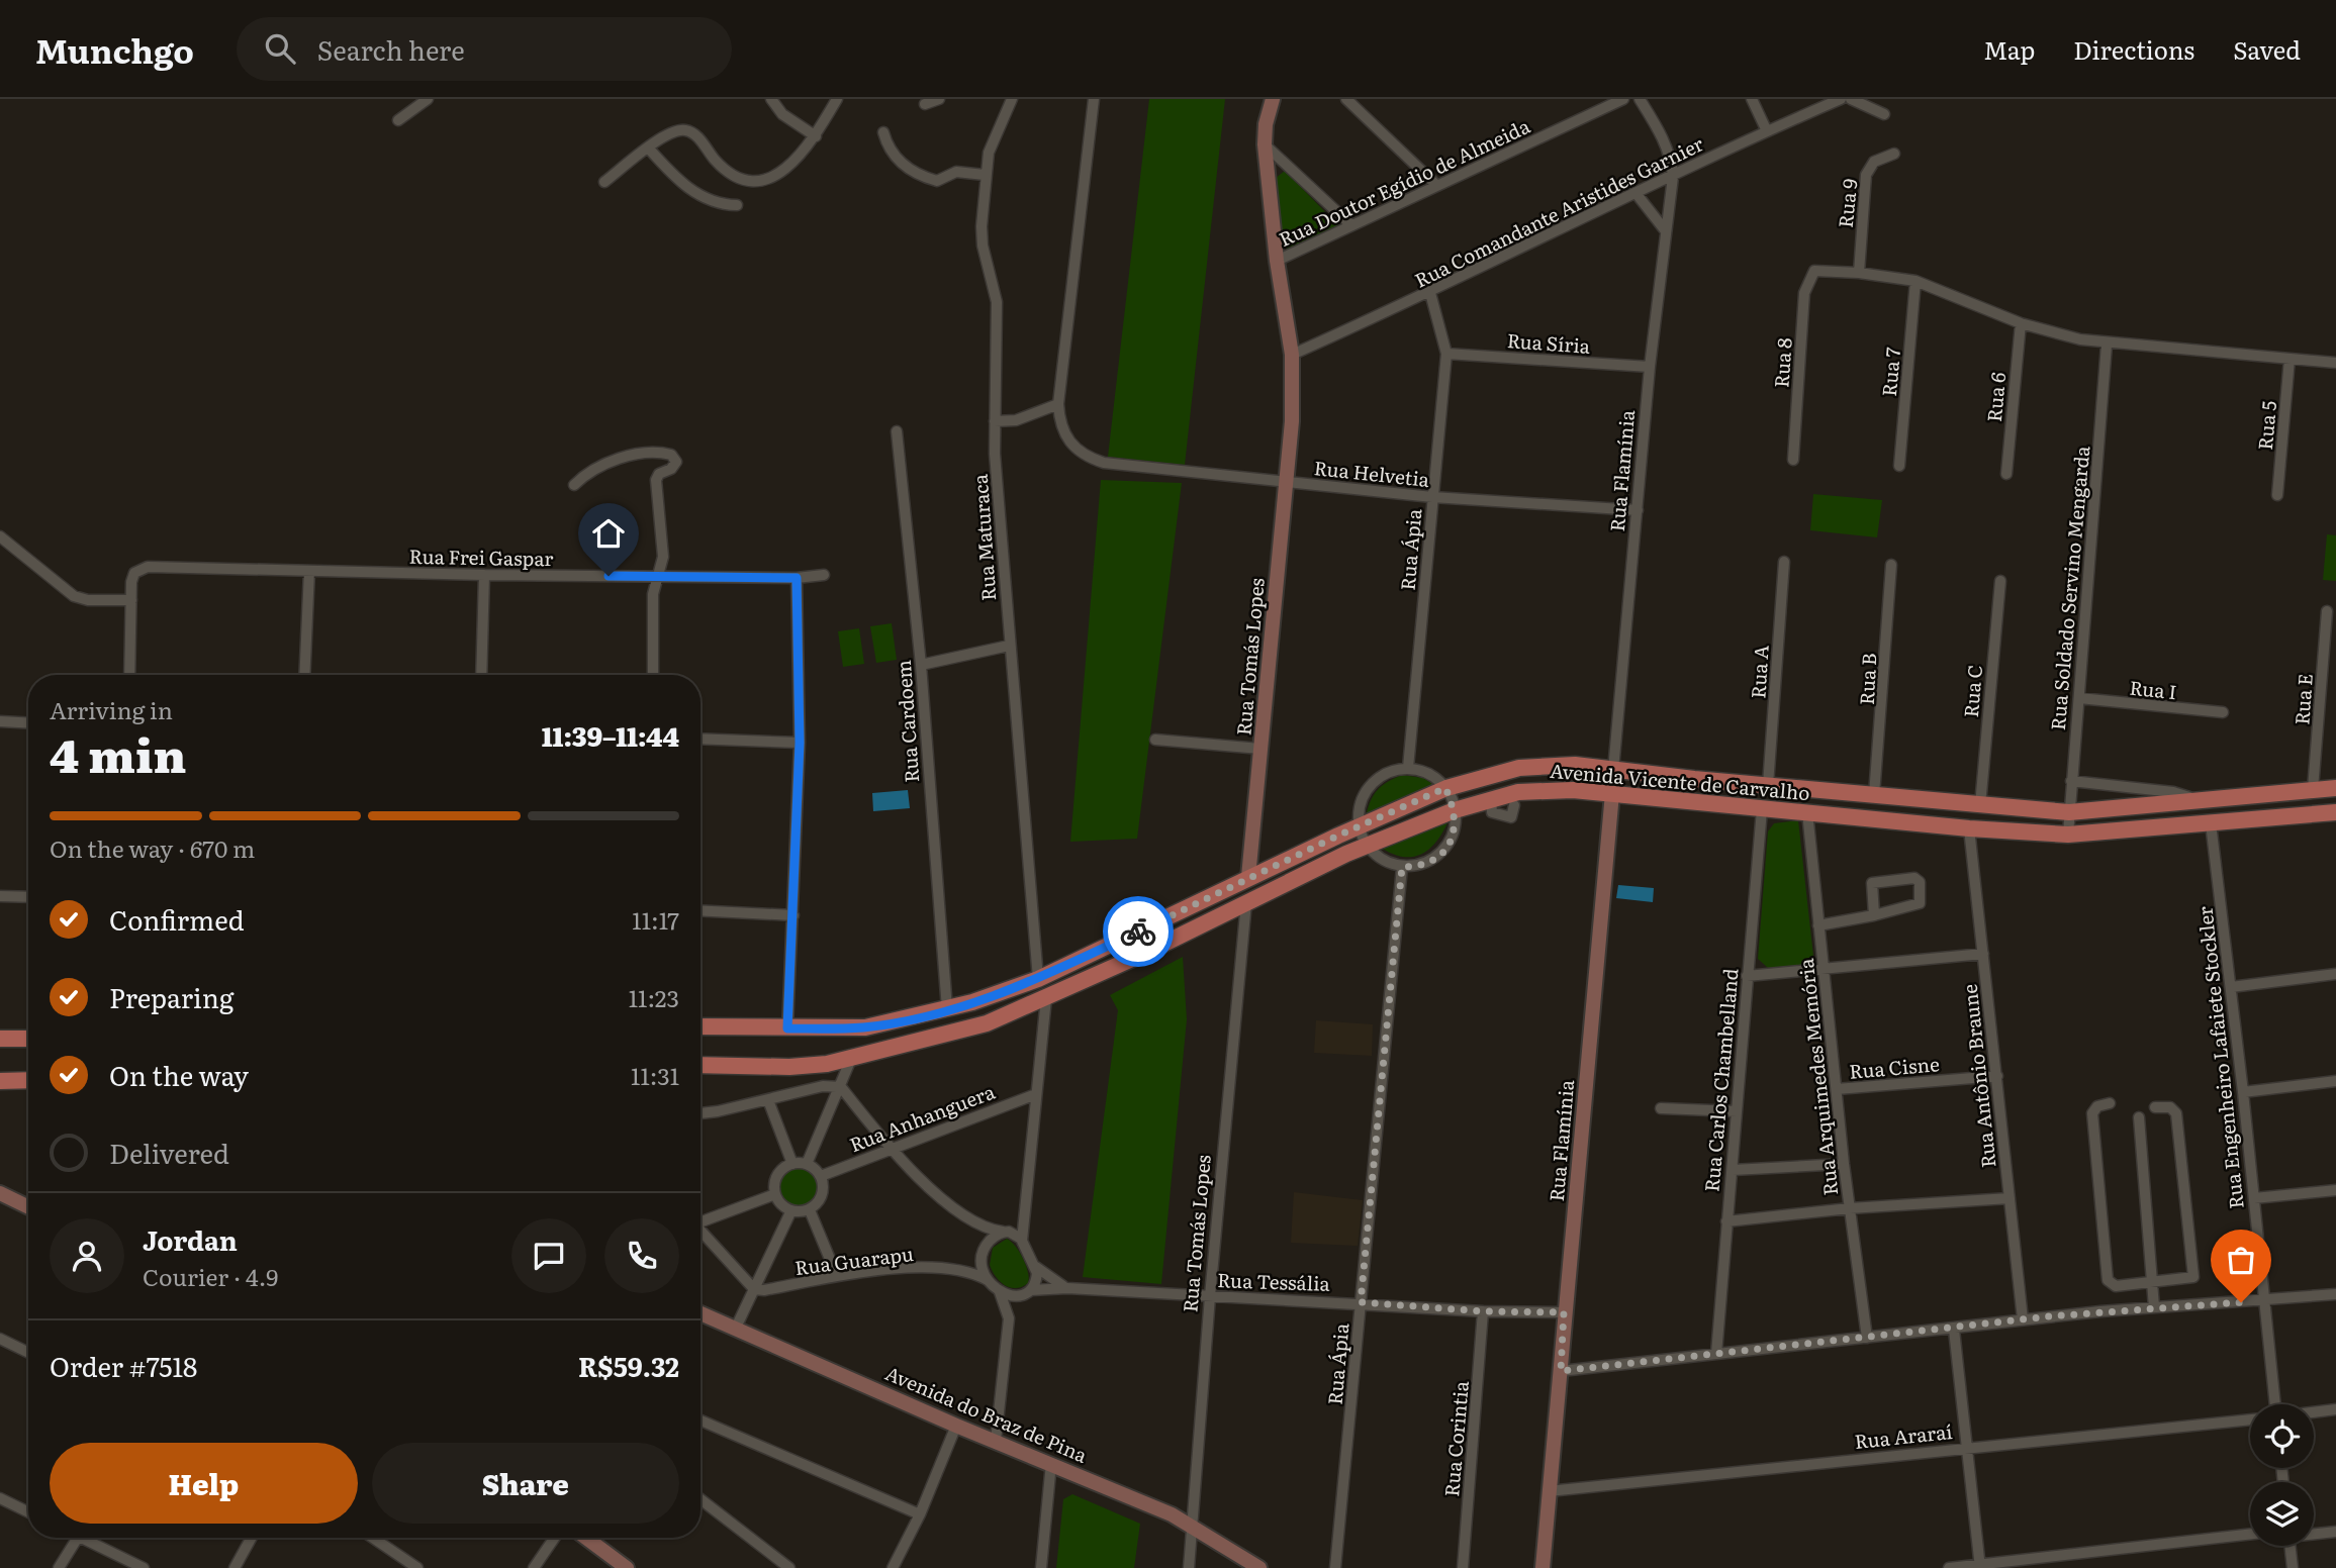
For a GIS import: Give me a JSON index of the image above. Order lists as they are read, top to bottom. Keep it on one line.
{"streets":{"main road":["Avenida Vicente de Carvalho"],"street":["Rua Doutor Egídio de Almeida","Rua 9","Rua Comandante Aristides Garnier","Rua Síria","Rua 8","Rua 7","Rua 6","Rua 5","Rua Flamínia","Rua Helvetia","Rua Maturaca","Rua Ápia","Rua Frei Gaspar","Rua Soldado Servino Mengarda","Rua Tomás Lopes","Rua A","Rua B","Rua I","Rua C","Rua E","Rua Cardoem","Rua Engenheiro Lafaiete Stockler","Rua Cisne","Rua Antônio Braune","Rua Arquimedes Memória","Rua Carlos Chambelland","Rua Anhanguera","Rua Guarapu","Rua Tessália","Avenida do Braz de Pina","Rua Araraí","Rua Corintia"]},"crossings":[["Rua Doutor Egídio de Almeida","Rua Tomás Lopes"],["Rua 9","Rua 8"],["Rua Comandante Aristides Garnier","Rua Flamínia"],["Rua Comandante Aristides Garnier","Rua Ápia"],["Rua Comandante Aristides Garnier","Rua Tomás Lopes"],["Rua Síria","Rua Flamínia"],["Rua Síria","Rua Ápia"],["Rua Flamínia","Rua Helvetia"],["Rua Flamínia","Avenida Vicente de Carvalho"],["Rua Flamínia","Rua Tessália"],["Rua Flamínia","Rua Araraí"],["Rua Helvetia","Rua Ápia"],["Rua Helvetia","Rua Tomás Lopes"],["Rua Maturaca","Avenida Vicente de Carvalho"],["Rua Ápia","Rua Tessália"],["Rua Soldado Servino Mengarda","Rua I"],["Rua Soldado Servino Mengarda","Avenida Vicente de Carvalho"],["Rua Tomás Lopes","Avenida Vicente de Carvalho"],["Rua Tomás Lopes","Rua Tessália"],["Rua Tomás Lopes","Avenida do Braz de Pina"],["Rua A","Avenida Vicente de Carvalho"],["Rua B","Avenida Vicente de Carvalho"],["Rua C","Avenida Vicente de Carvalho"],["Rua E","Avenida Vicente de Carvalho"],["Rua Cardoem","Avenida Vicente de Carvalho"],["Avenida Vicente de Carvalho","Rua Engenheiro Lafaiete Stockler"],["Avenida Vicente de Carvalho","Rua Antônio Braune"],["Avenida Vicente de Carvalho","Rua Arquimedes Memória"],["Avenida Vicente de Carvalho","Rua Carlos Chambelland"],["Rua Cisne","Rua Antônio Braune"],["Rua Cisne","Rua Arquimedes Memória"],["Rua Guarapu","Rua Tessália"],["Rua Tessália","Rua Corintia"]],"page":{"header":"Munchgo","search":"Search here","nav":["Map","Directions","Saved"],"heading":["4 min","Arriving in","11:39–11:44"],"panel":["Jordan","Courier · 4.9","Order #7518","R$59.32"],"bar":"On the way · 670 m","list":[["Confirmed","11:17"],["Preparing","11:23"],["On the way","11:31"],"Delivered"],"buttons":["Help","Share"]}}
